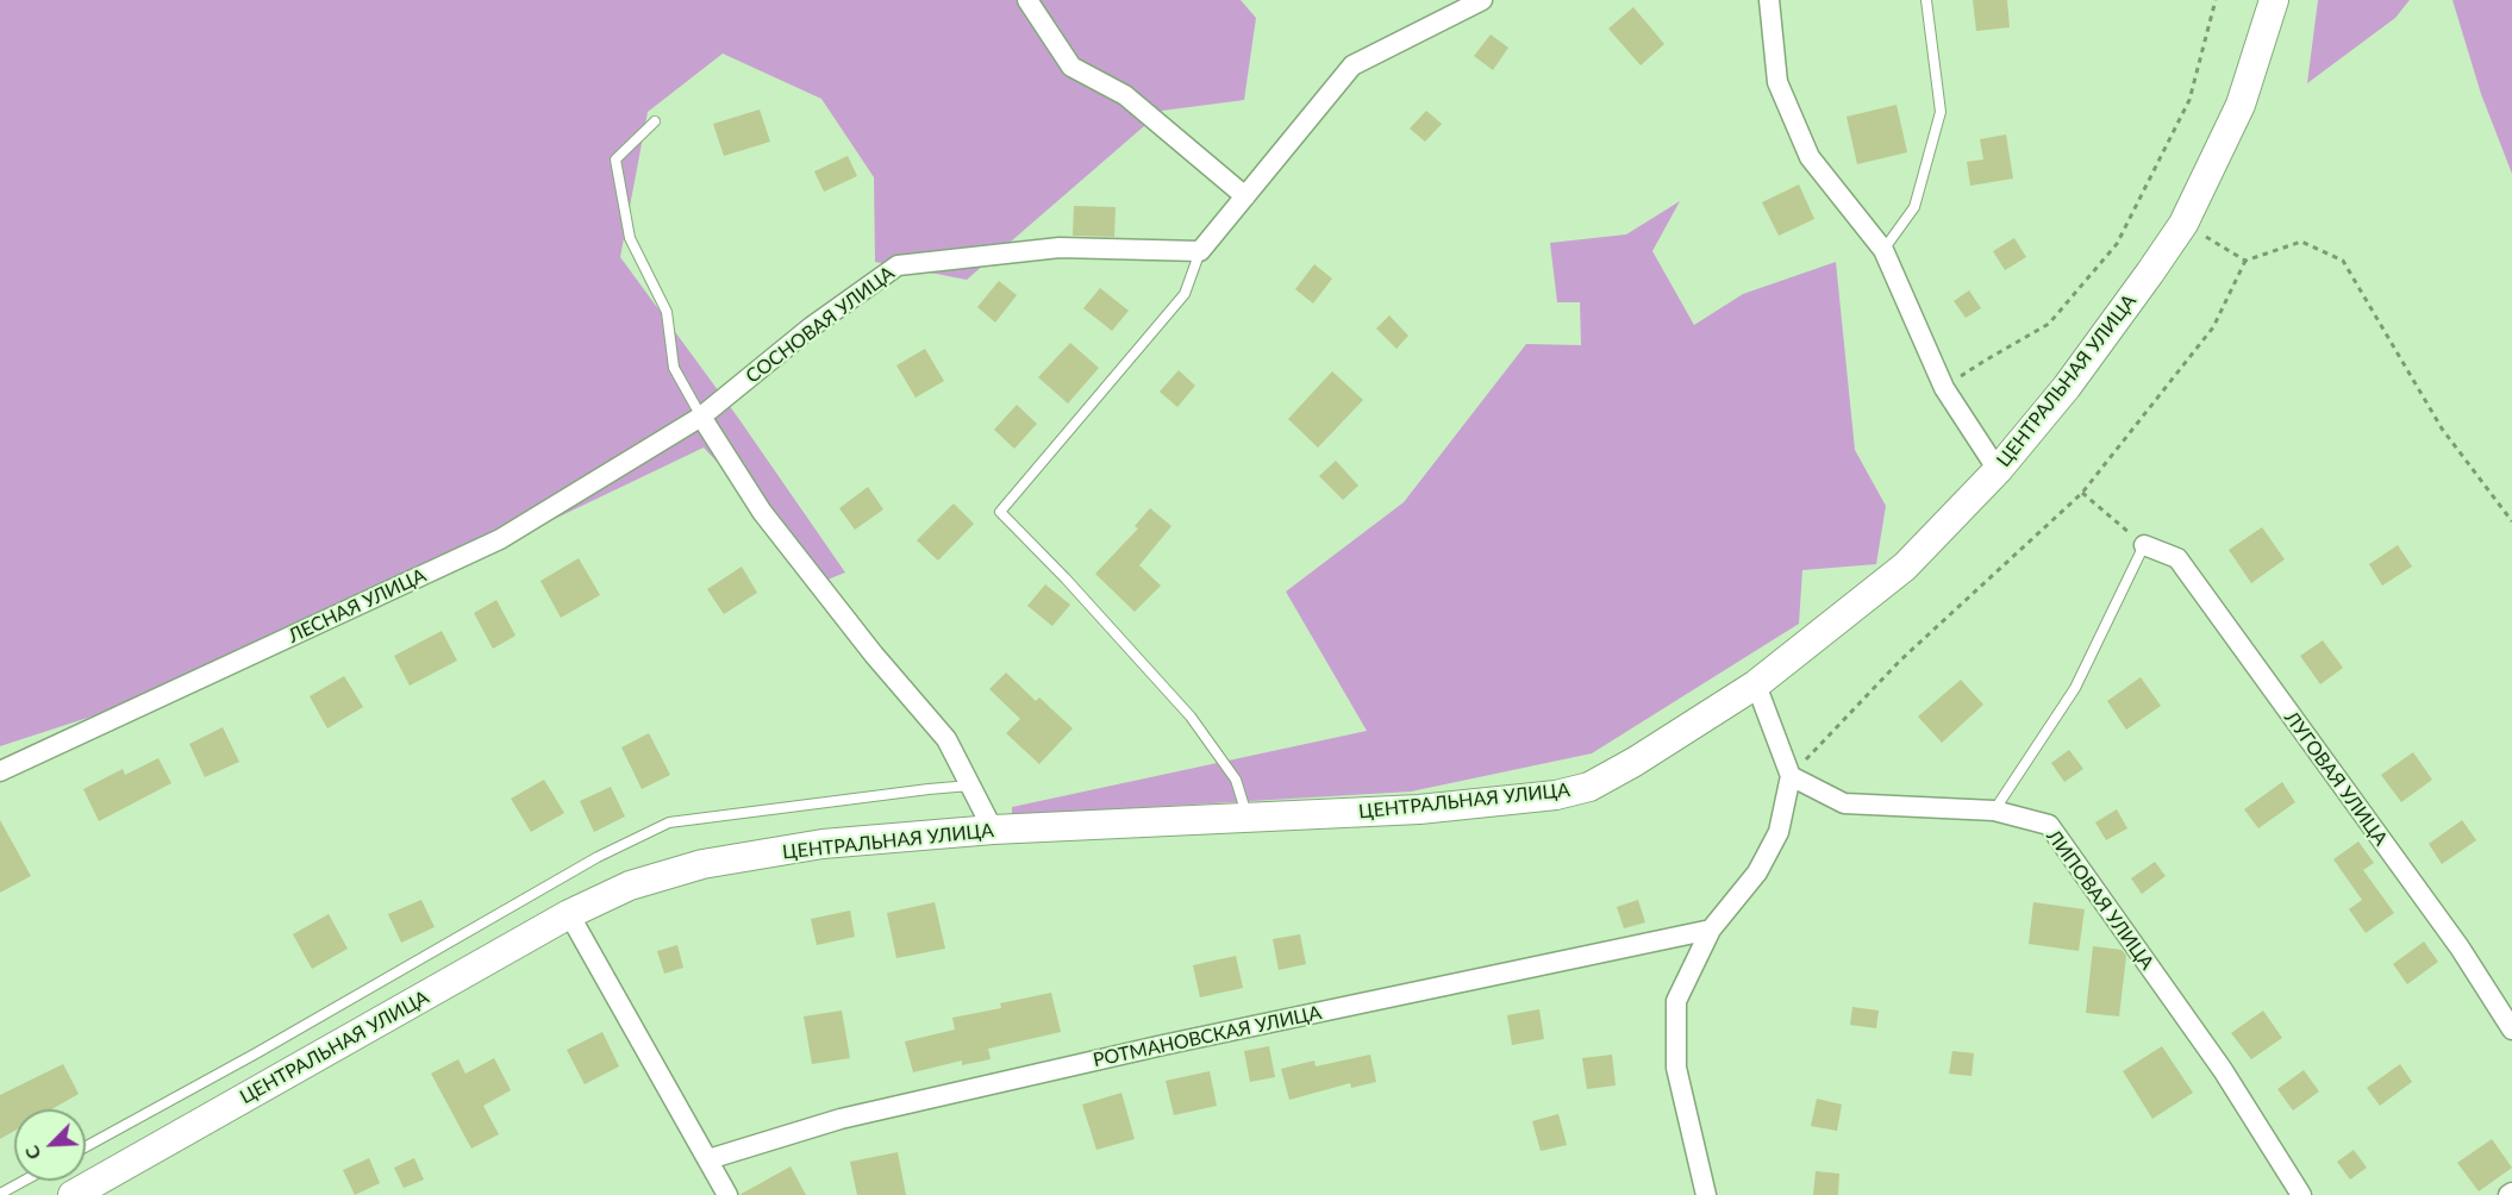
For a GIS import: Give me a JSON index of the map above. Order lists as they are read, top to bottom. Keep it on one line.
{"streets":{"street":["СОСНОВАЯ УЛИЦА","ЦЕНТРАЛЬНАЯ УЛИЦА","ЛЕСНАЯ УЛИЦА","ЛУГОВАЯ УЛИЦА","ЛИПОВАЯ УЛИЦА","РОТМАНОВСКАЯ УЛИЦА"]},"crossings":[["СОСНОВАЯ УЛИЦА","ЛЕСНАЯ УЛИЦА"]],"north":"bottom left"}
